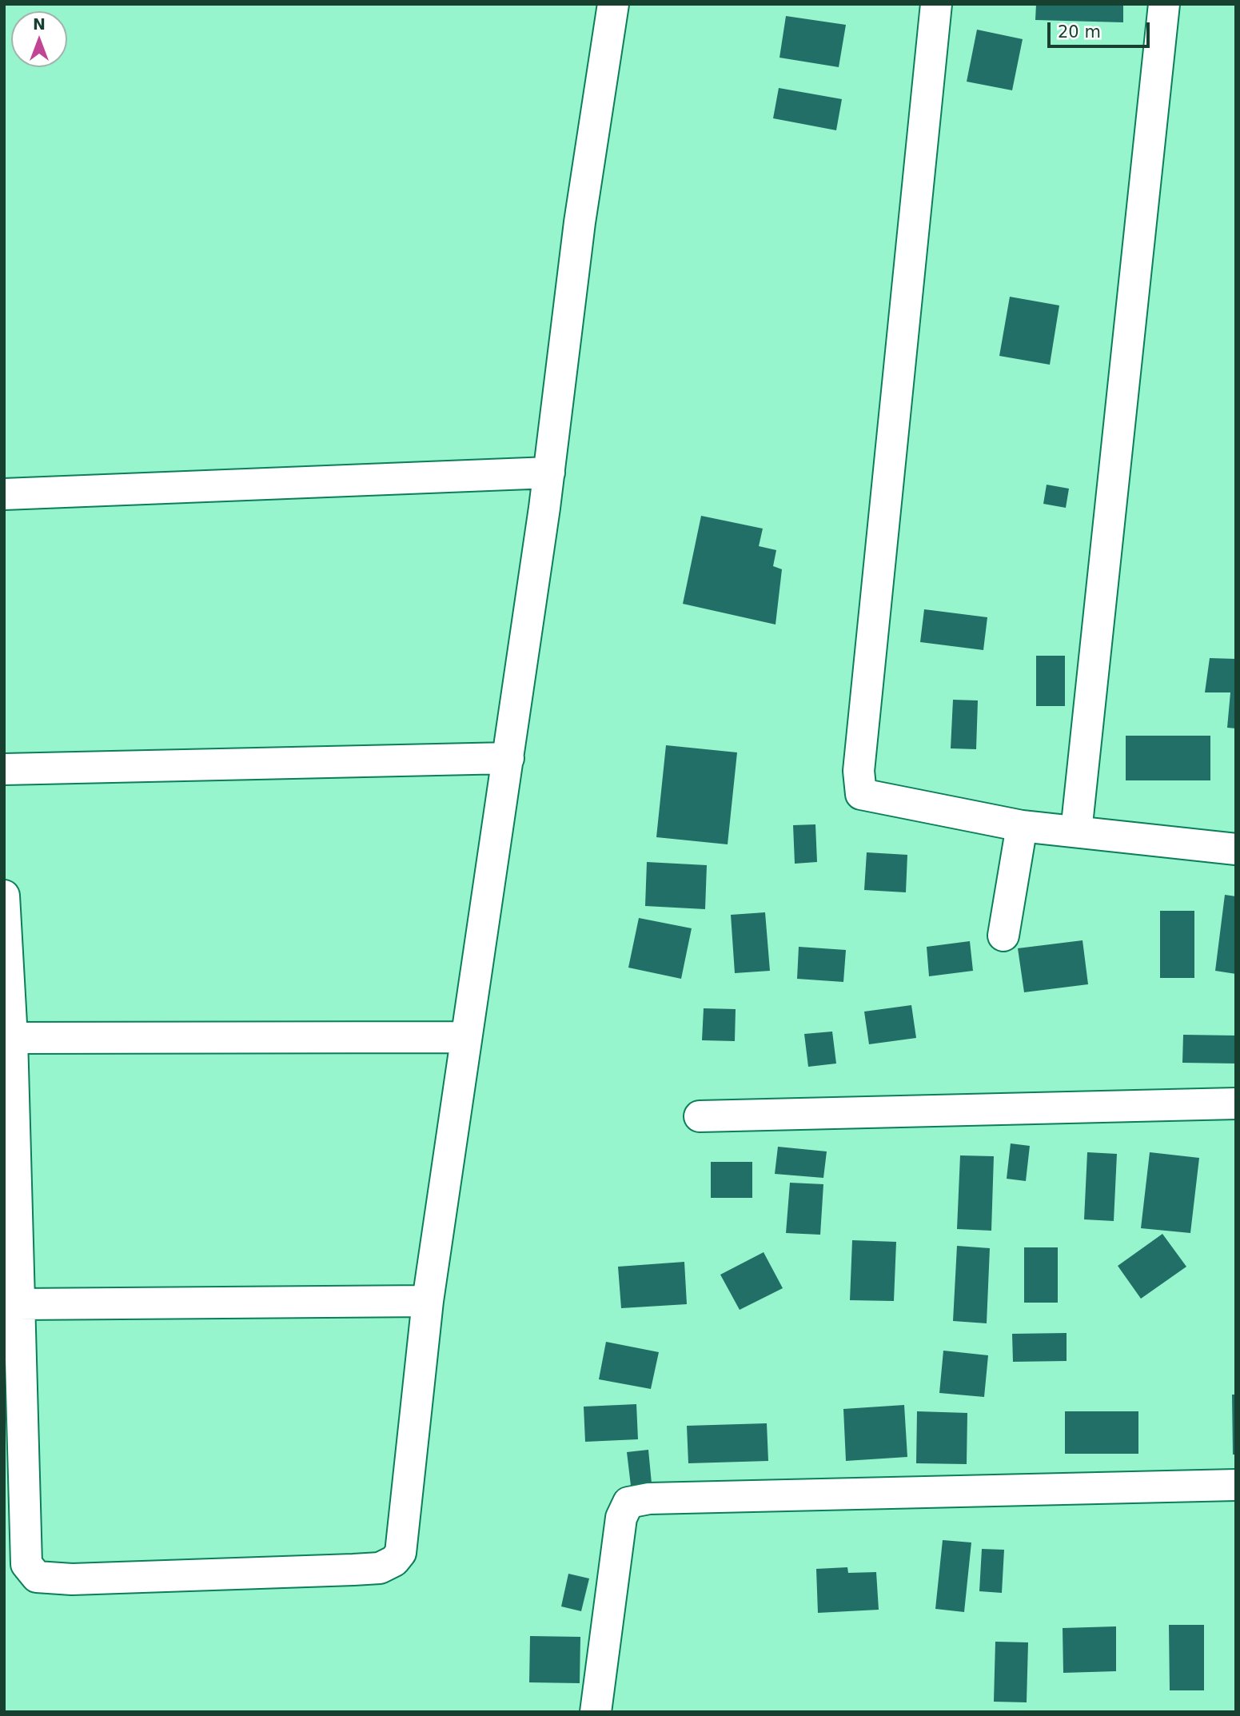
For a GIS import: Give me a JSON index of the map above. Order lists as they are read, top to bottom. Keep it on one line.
{"scale_bar":"20 m","north":"top"}
